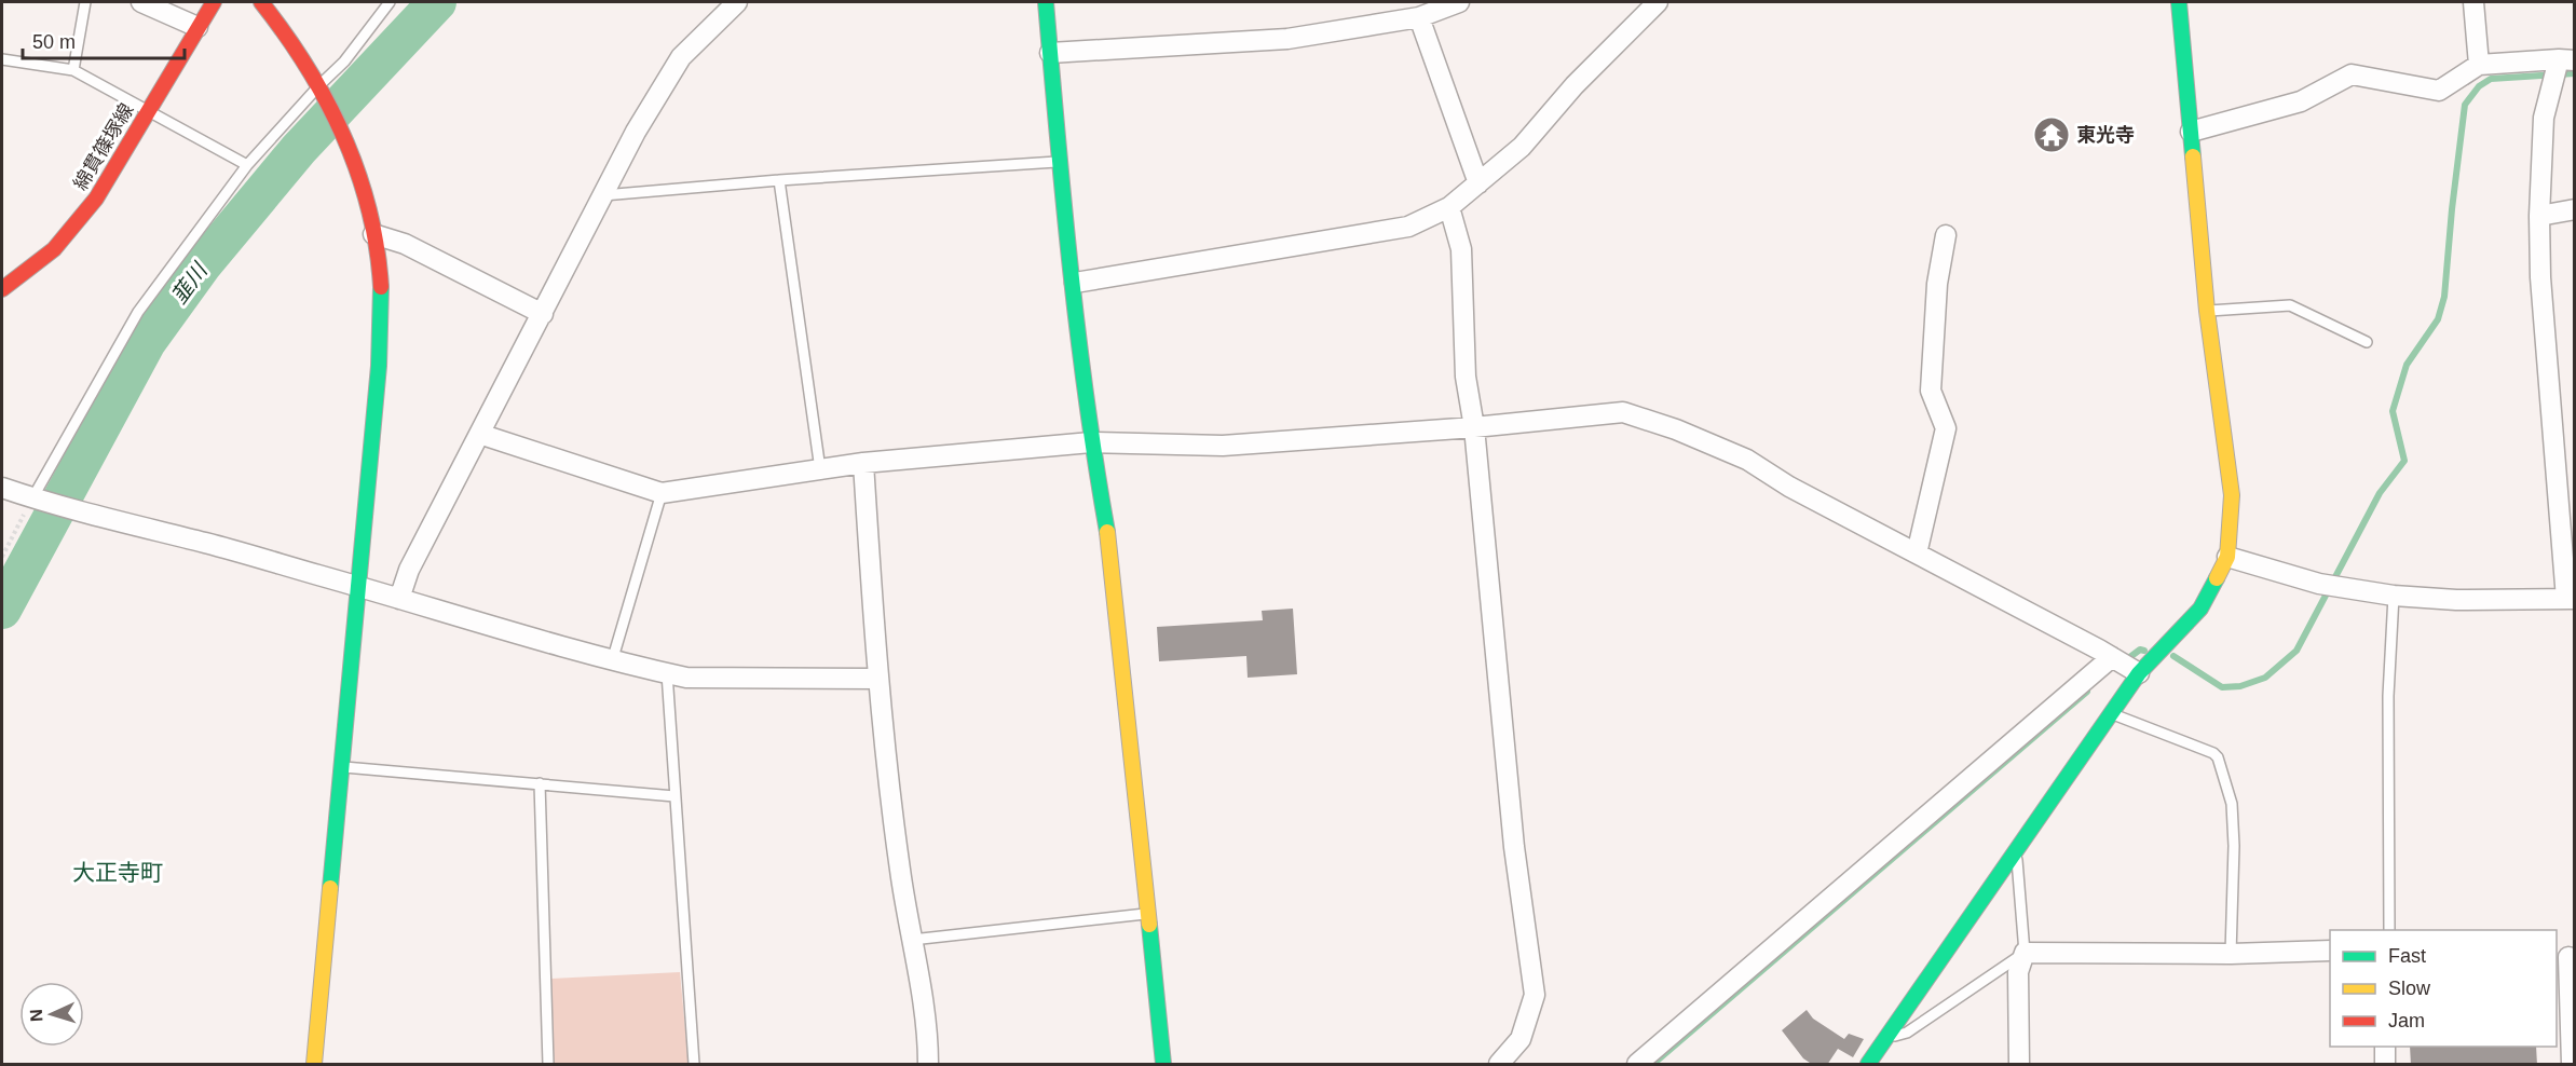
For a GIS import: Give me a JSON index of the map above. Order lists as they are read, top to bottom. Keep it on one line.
{"streets":{"street":["綿貫篠塚線"]},"districts":["大正寺町"],"water":["韮川"],"places":{"temple":["東光寺"]},"legend":["Fast","Slow","Jam"],"scale_bar":"50 m","north":"left"}
